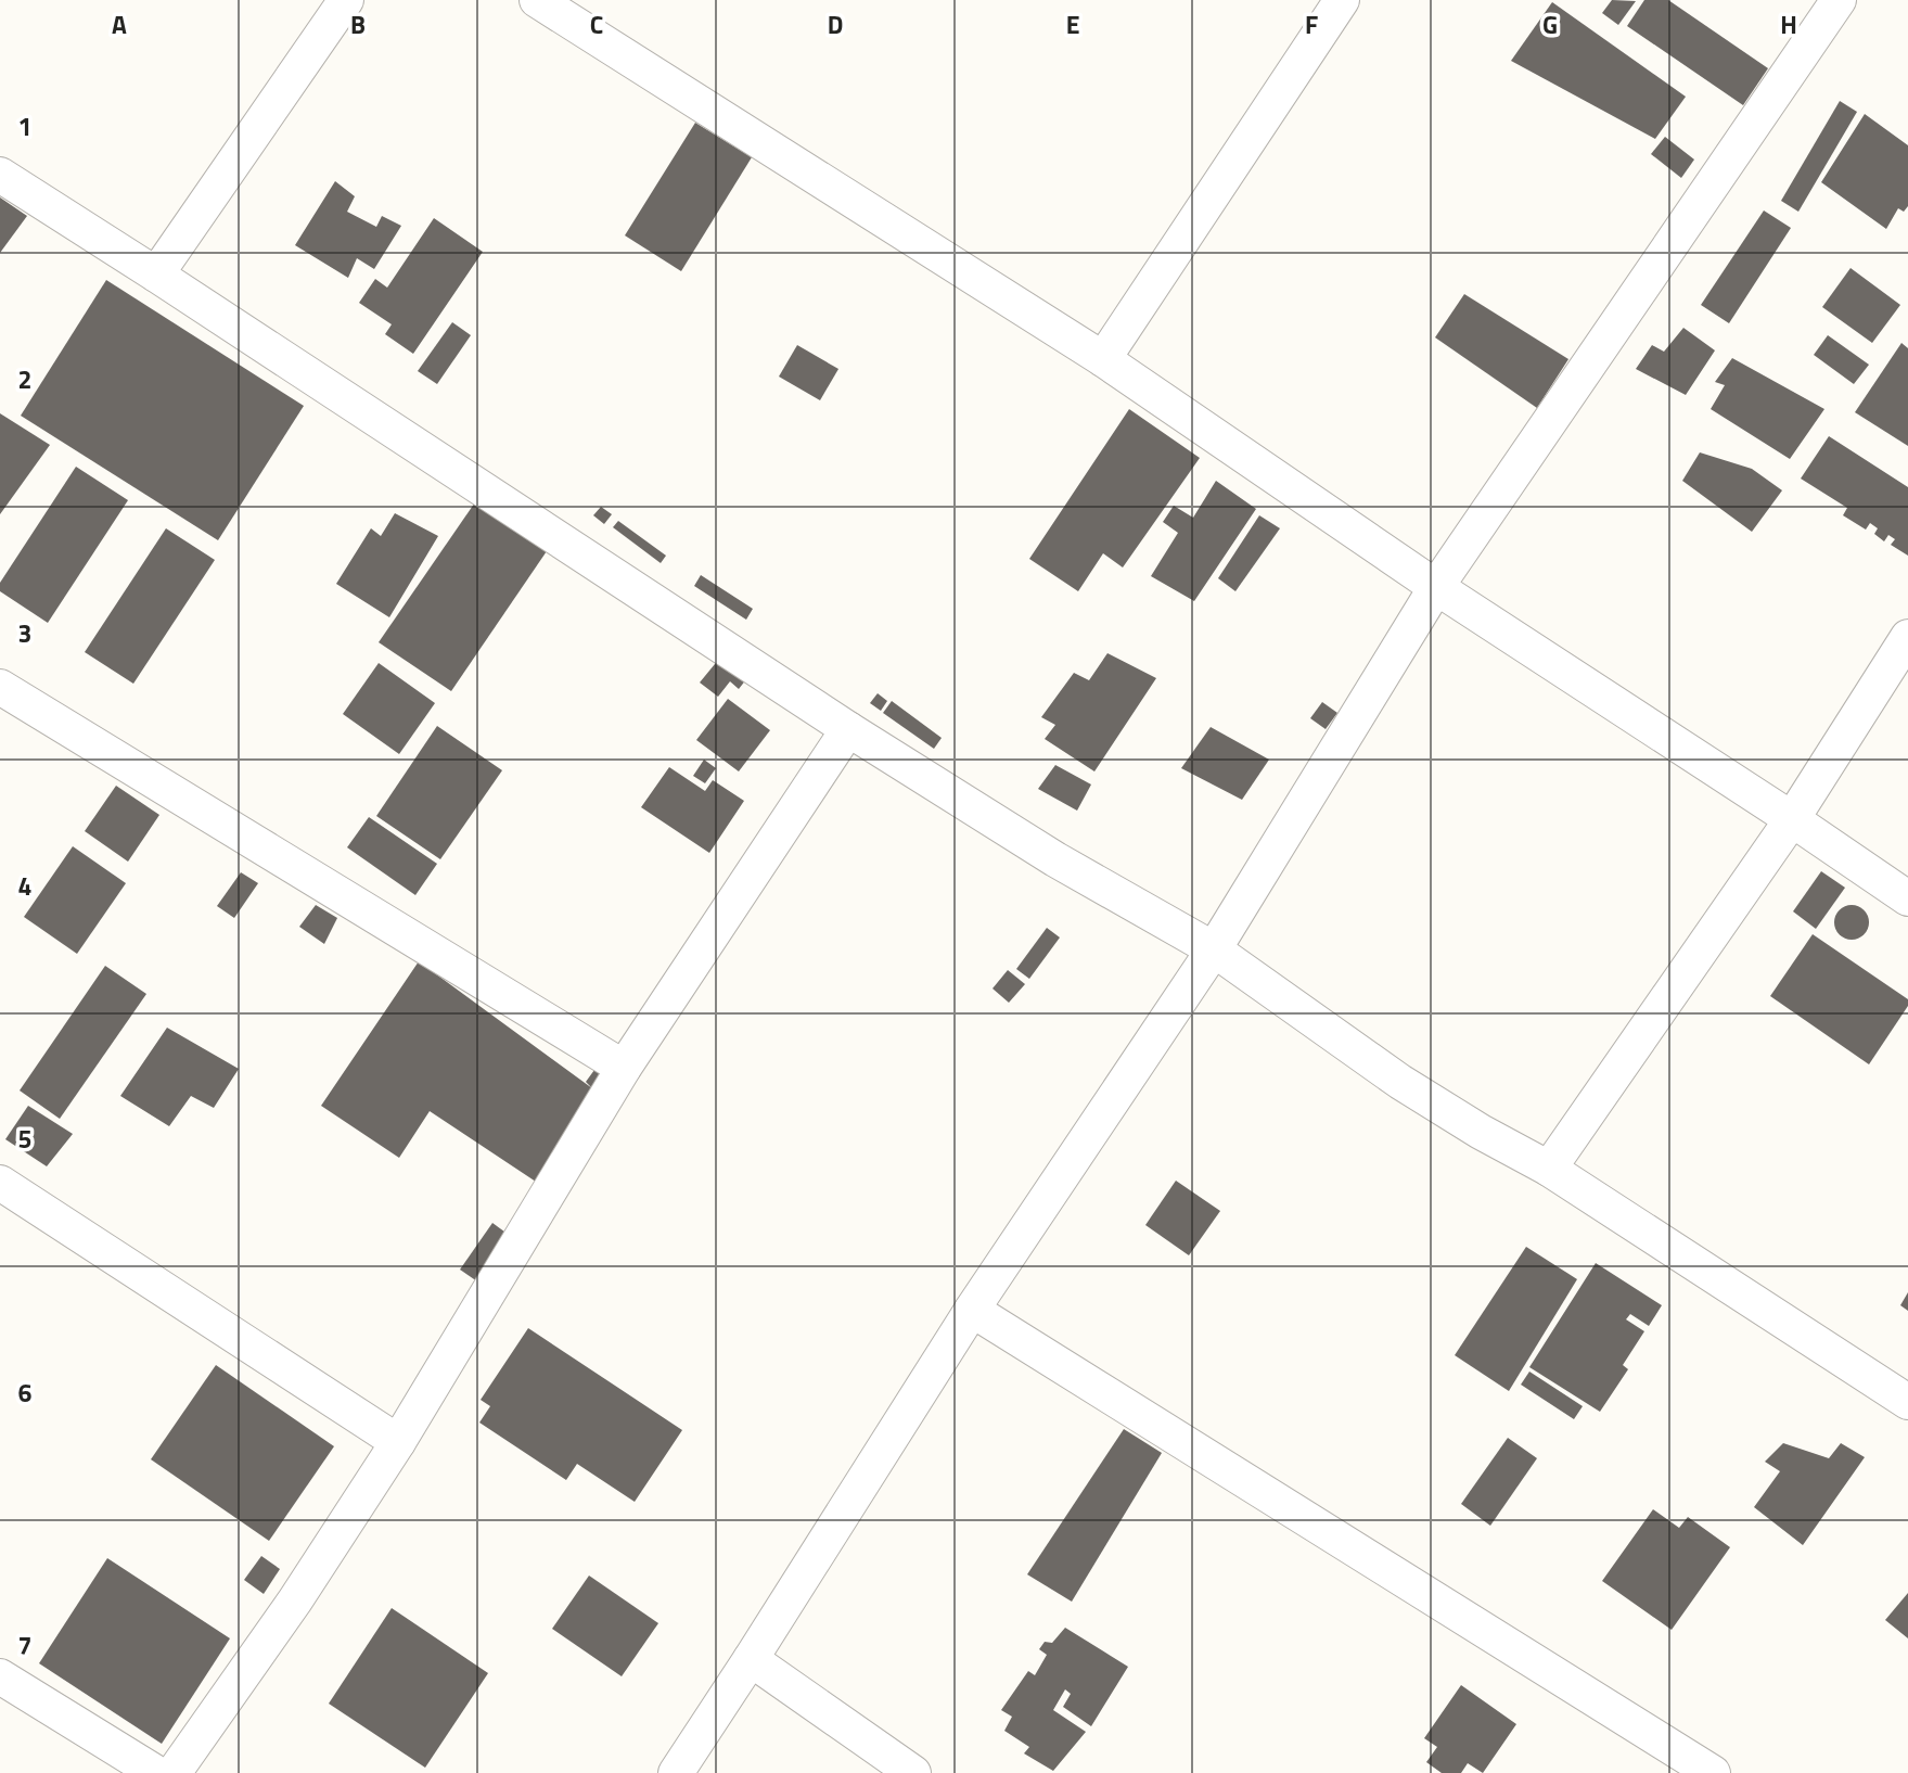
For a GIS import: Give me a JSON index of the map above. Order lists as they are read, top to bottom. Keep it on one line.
{"grid":{"columns":["A","B","C","D","E","F","G","H"],"rows":["1","2","3","4","5","6","7"]}}
